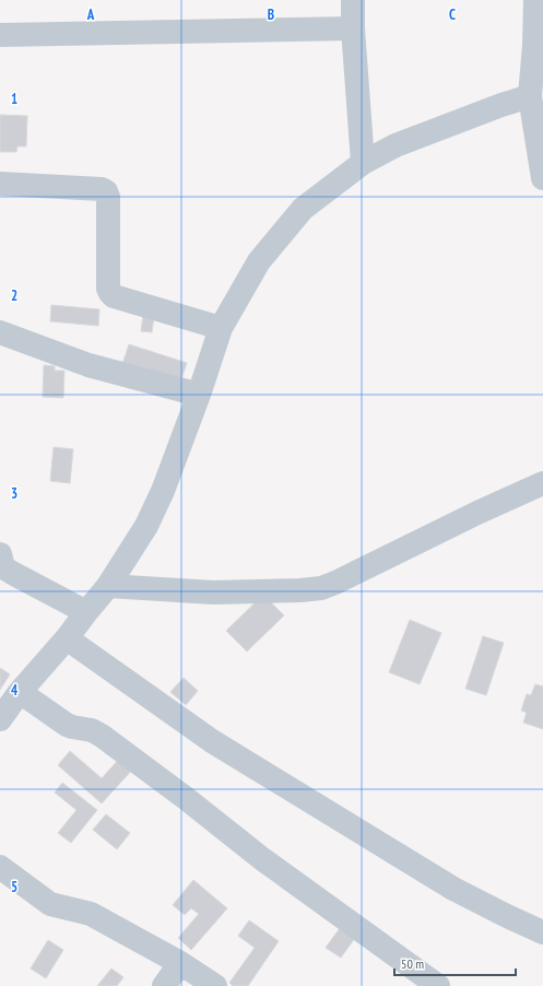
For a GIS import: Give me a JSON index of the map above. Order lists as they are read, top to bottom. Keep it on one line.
{"scale_bar":"50 m","grid":{"columns":["A","B","C"],"rows":["1","2","3","4","5"]}}
